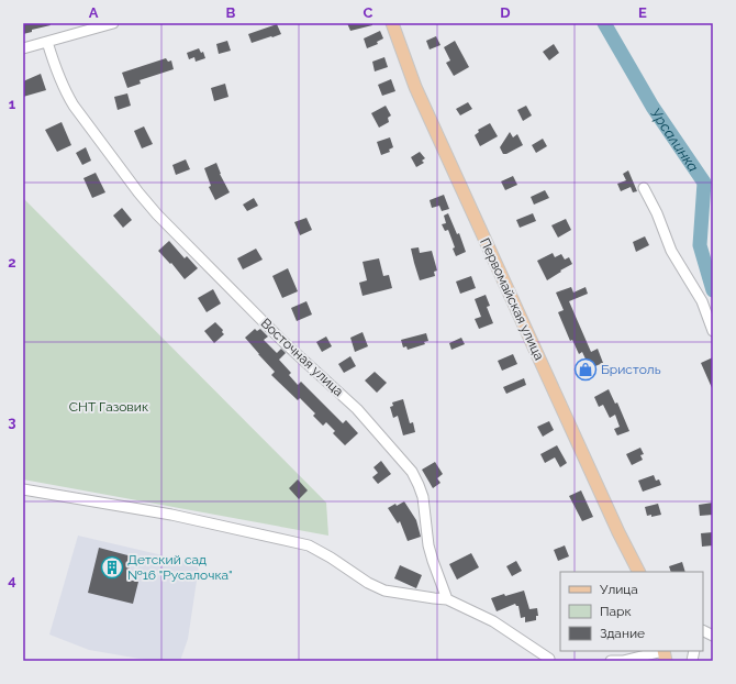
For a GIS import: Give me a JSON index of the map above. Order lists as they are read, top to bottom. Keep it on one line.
{"streets":{"main road":["Первомайская улица"],"street":["Восточная улица"]},"water":["Урсалинка"],"parks":["СНТ Газовик"],"places":{"shop":["Бристоль"],"building":["Детский сад №16 \"Русалочка\""]},"legend":["Улица","Парк","Здание"],"grid":{"columns":["A","B","C","D","E"],"rows":["1","2","3","4"]}}
